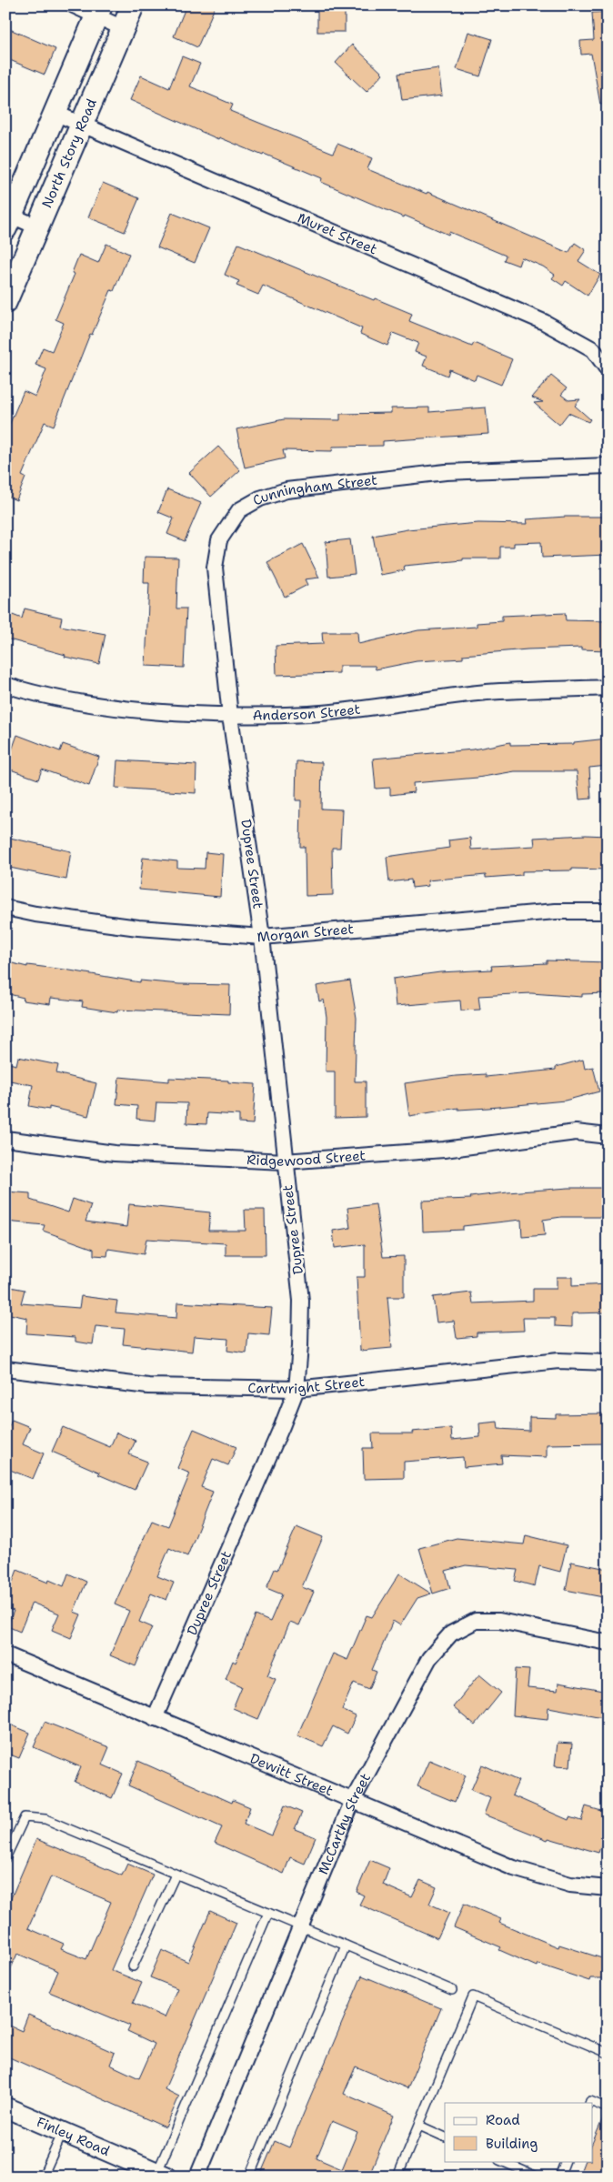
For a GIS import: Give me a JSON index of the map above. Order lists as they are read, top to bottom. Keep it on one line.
{"streets":{"main road":["North Story Road"],"street":["Muret Street","Cunningham Street","Anderson Street","Dupree Street","Morgan Street","Ridgewood Street","Cartwright Street","Dewitt Street","McCarthy Street","Finley Road"]},"crossings":[["North Story Road","Muret Street"],["Cunningham Street","Anderson Street"],["Cunningham Street","Dupree Street"],["Anderson Street","Dupree Street"],["Dupree Street","Morgan Street"],["Dupree Street","Ridgewood Street"],["Dupree Street","Cartwright Street"],["Dupree Street","Dewitt Street"],["Dewitt Street","McCarthy Street"]],"legend":["Road","Building"]}
